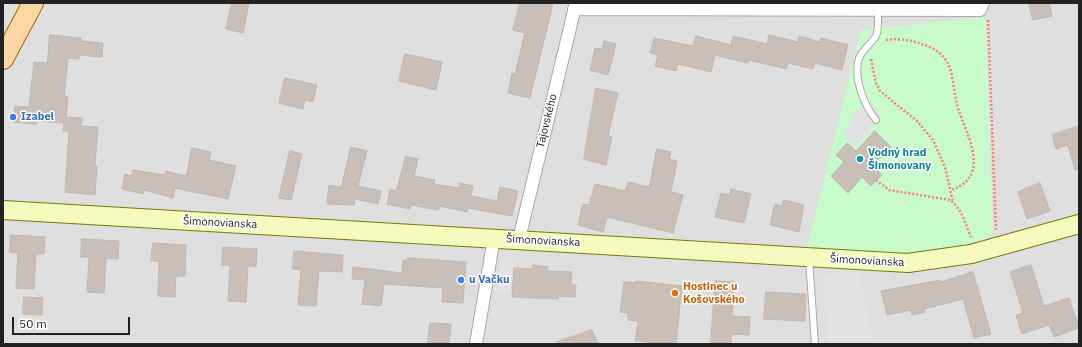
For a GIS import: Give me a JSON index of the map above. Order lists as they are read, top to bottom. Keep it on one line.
{"streets":{"street":["Tajovského","Šimonovianska"]},"crossings":[["Tajovského","Šimonovianska"]],"places":["Izabel","Vodný hrad Šimonovany","u Vačku","Hostinec u Košovského"],"scale_bar":"50 m"}
